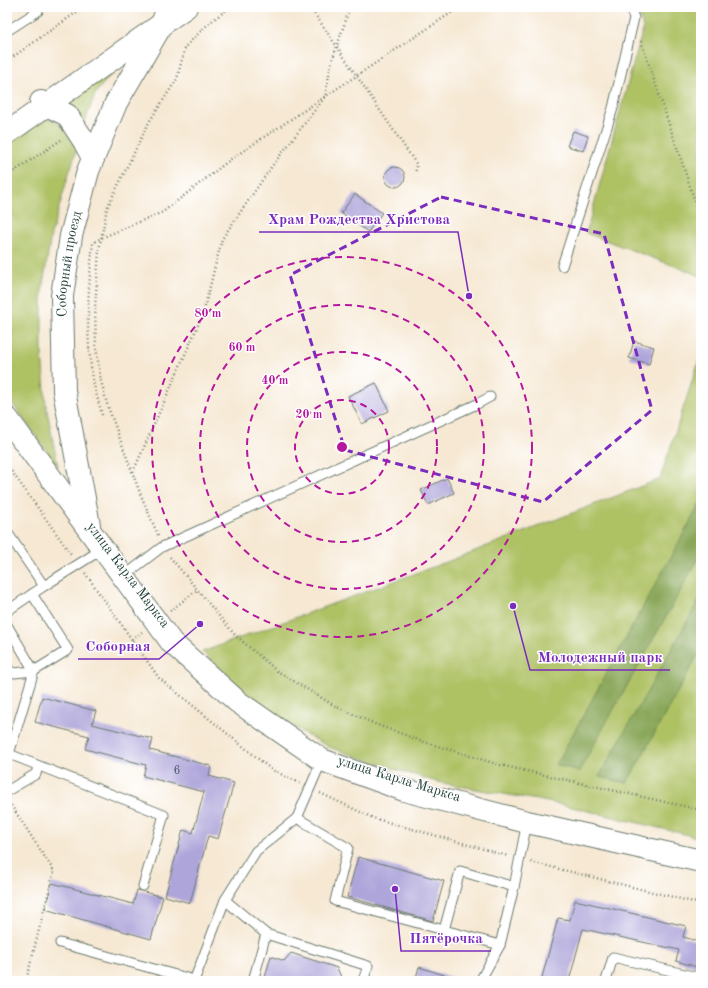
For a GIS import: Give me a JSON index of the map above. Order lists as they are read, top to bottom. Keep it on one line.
{"streets":{"street":["Соборный проезд","улица Карла Маркса"]},"crossings":[["Соборный проезд","улица Карла Маркса"]],"places":["Храм Рождества Христова","Молодежный парк","Соборная","Пятёрочка"],"house_numbers":["6"],"rings":["80 m","60 m","40 m","20 m"]}
